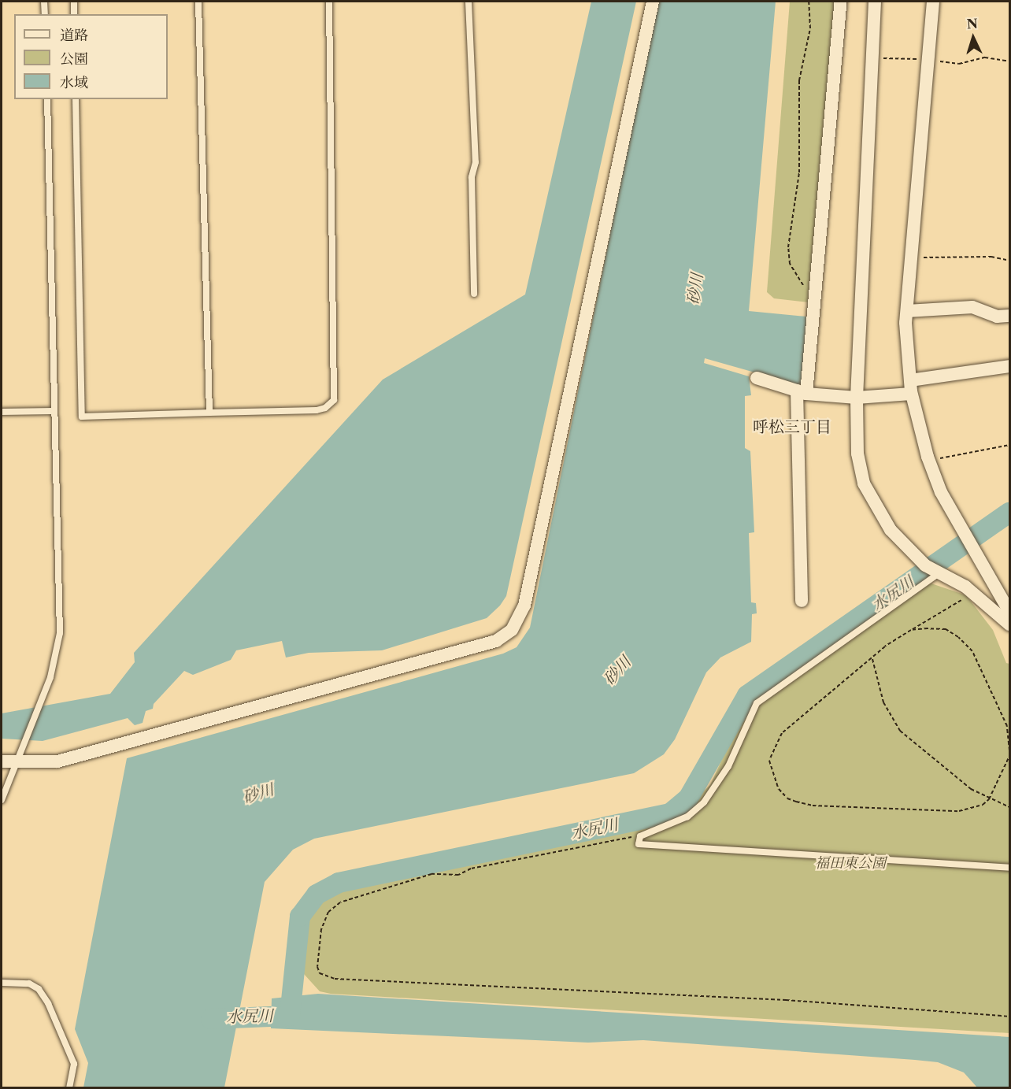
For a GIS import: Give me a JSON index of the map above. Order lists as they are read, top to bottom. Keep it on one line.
{"districts":["呼松三丁目"],"water":["砂川","水尻川"],"parks":["福田東公園"],"legend":["道路","公園","水域"],"north":"top"}
